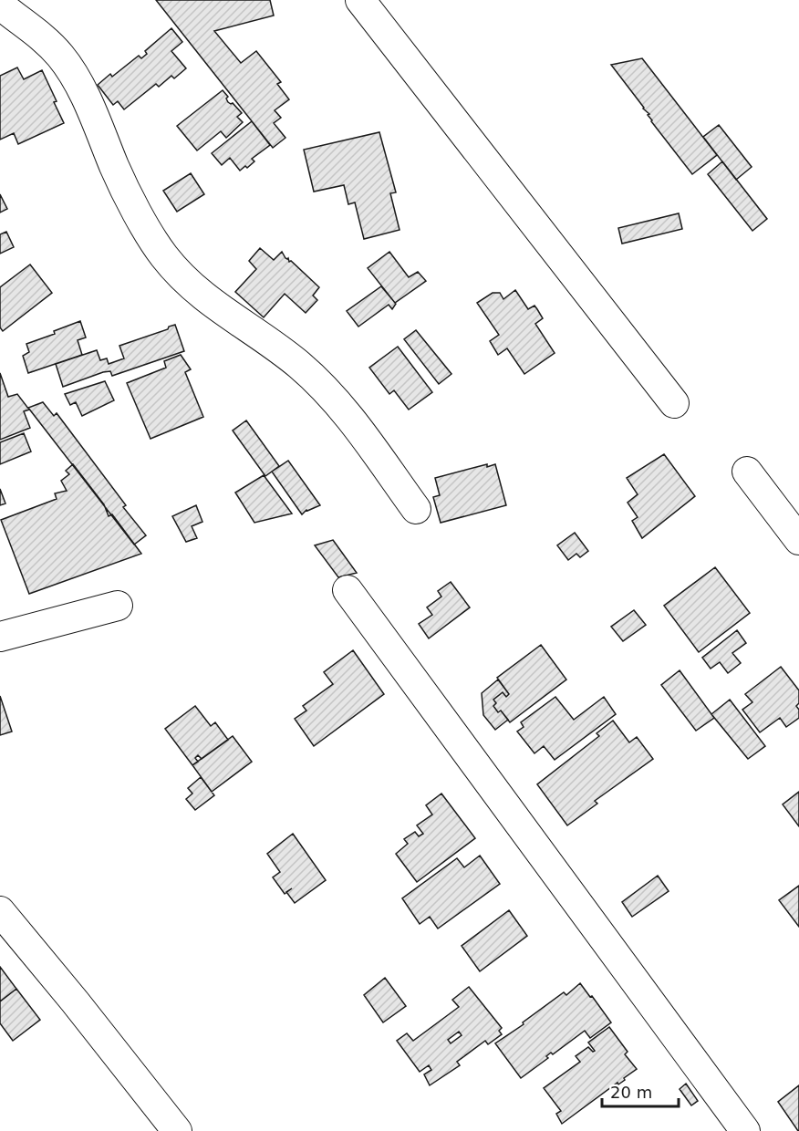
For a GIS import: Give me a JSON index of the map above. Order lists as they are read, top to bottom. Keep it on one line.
{"scale_bar":"20 m"}
